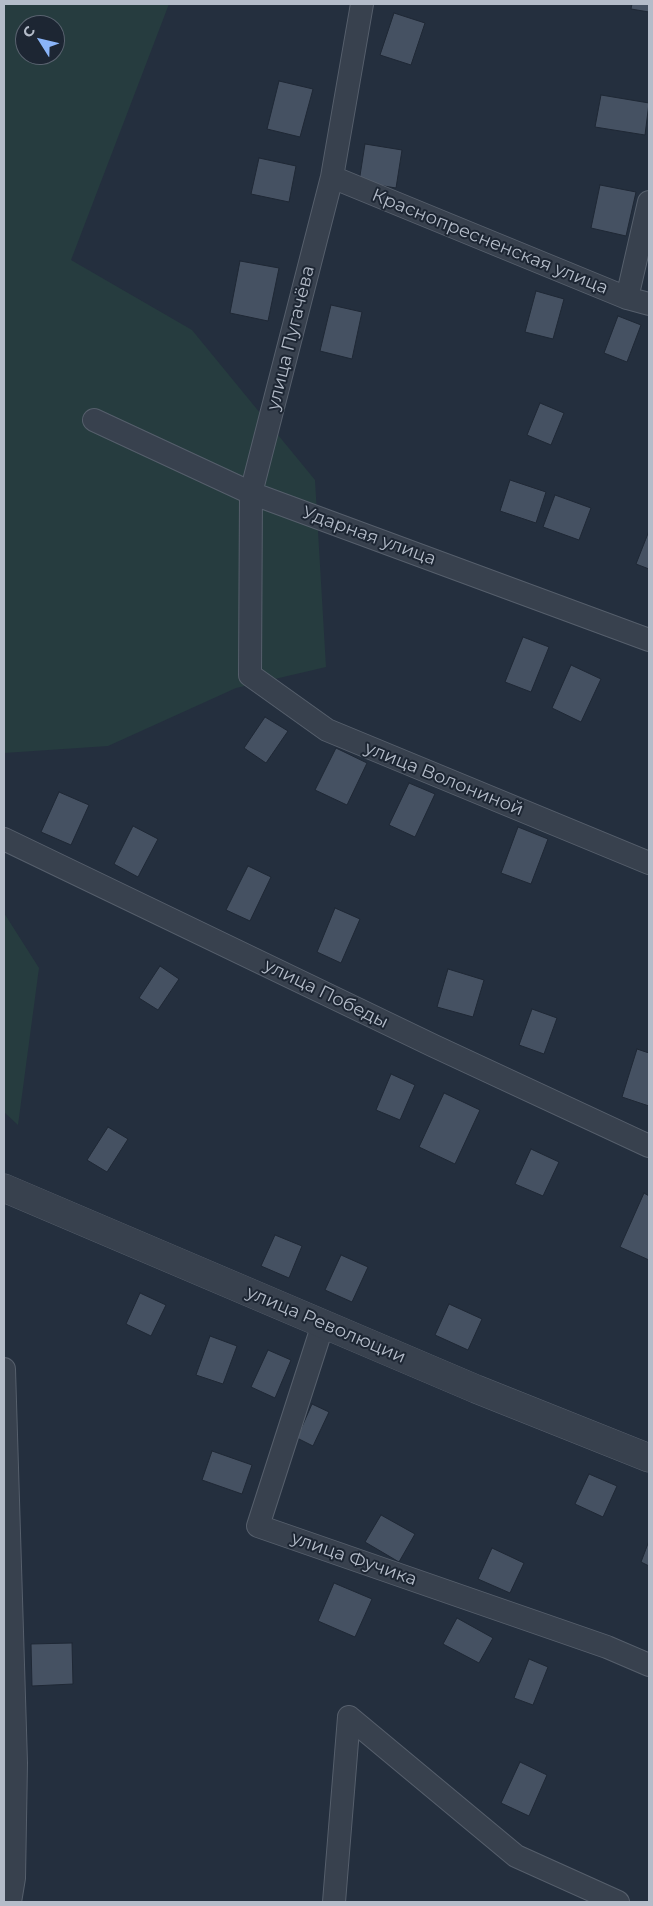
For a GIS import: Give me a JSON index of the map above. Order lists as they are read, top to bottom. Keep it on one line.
{"streets":{"street":["Краснопресненская улица","улица Пугачёва","Ударная улица","улица Волониной","улица Победы","улица Революции","улица Фучика"]},"crossings":[["Краснопресненская улица","улица Пугачёва"],["улица Пугачёва","Ударная улица"],["улица Пугачёва","улица Волониной"],["улица Революции","улица Фучика"]],"north":"top left"}
